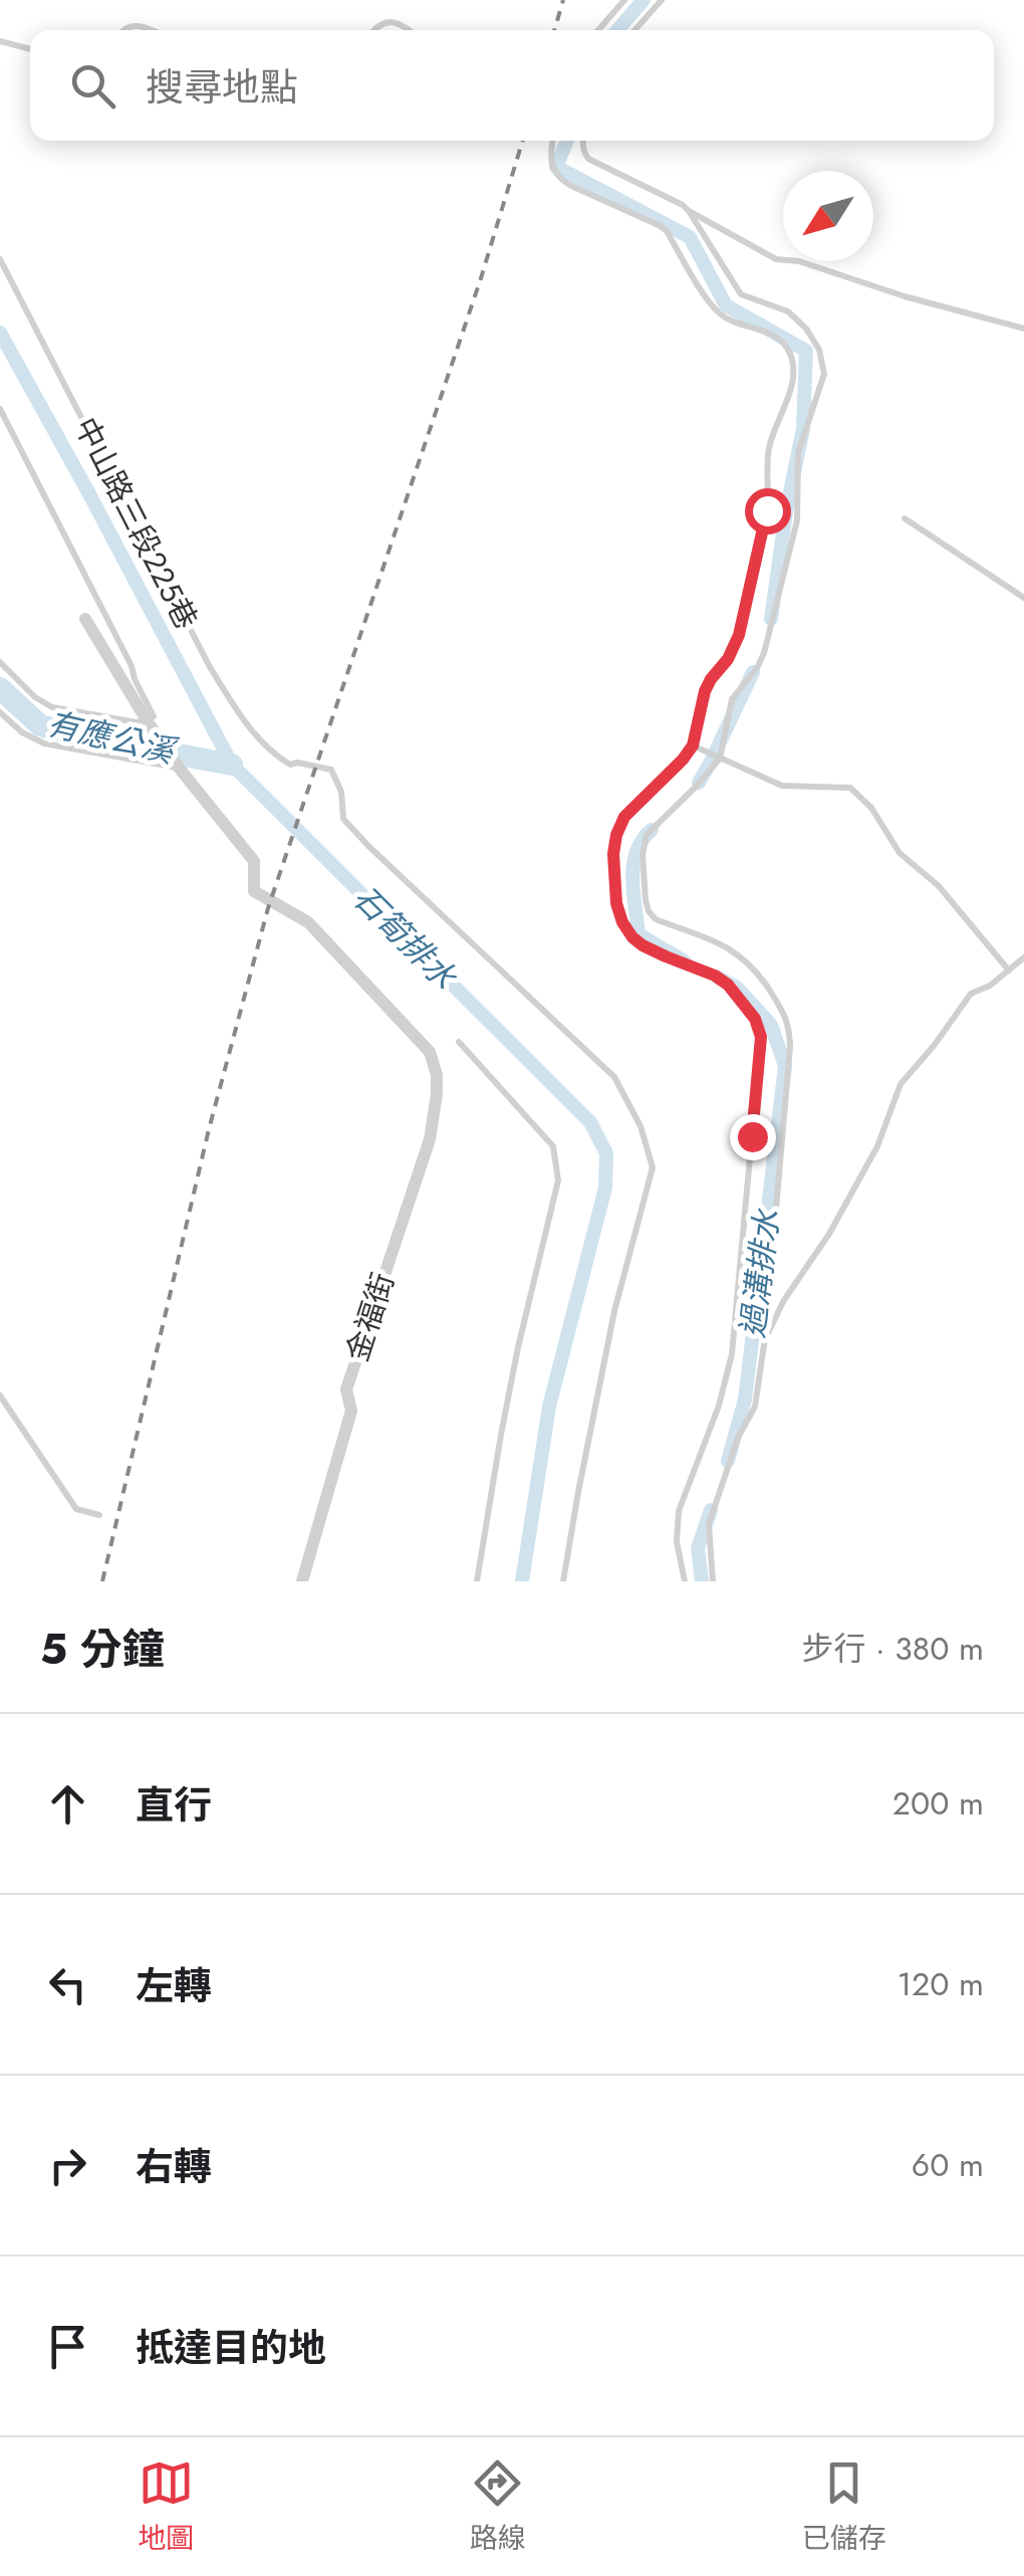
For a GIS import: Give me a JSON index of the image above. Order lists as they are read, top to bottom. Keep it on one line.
{"streets":{"street":["金福街"],"lane":["中山路三段225巷"]},"water":["有應公溪","石筍排水","過溝排水"],"north":"bottom left","page":{"search":"搜尋地點","heading":["5 分鐘","步行 · 380 m"],"list":[["直行","200 m"],["左轉","120 m"],["右轉","60 m"],"抵達目的地"],"nav":["地圖","路線","已儲存"]}}
